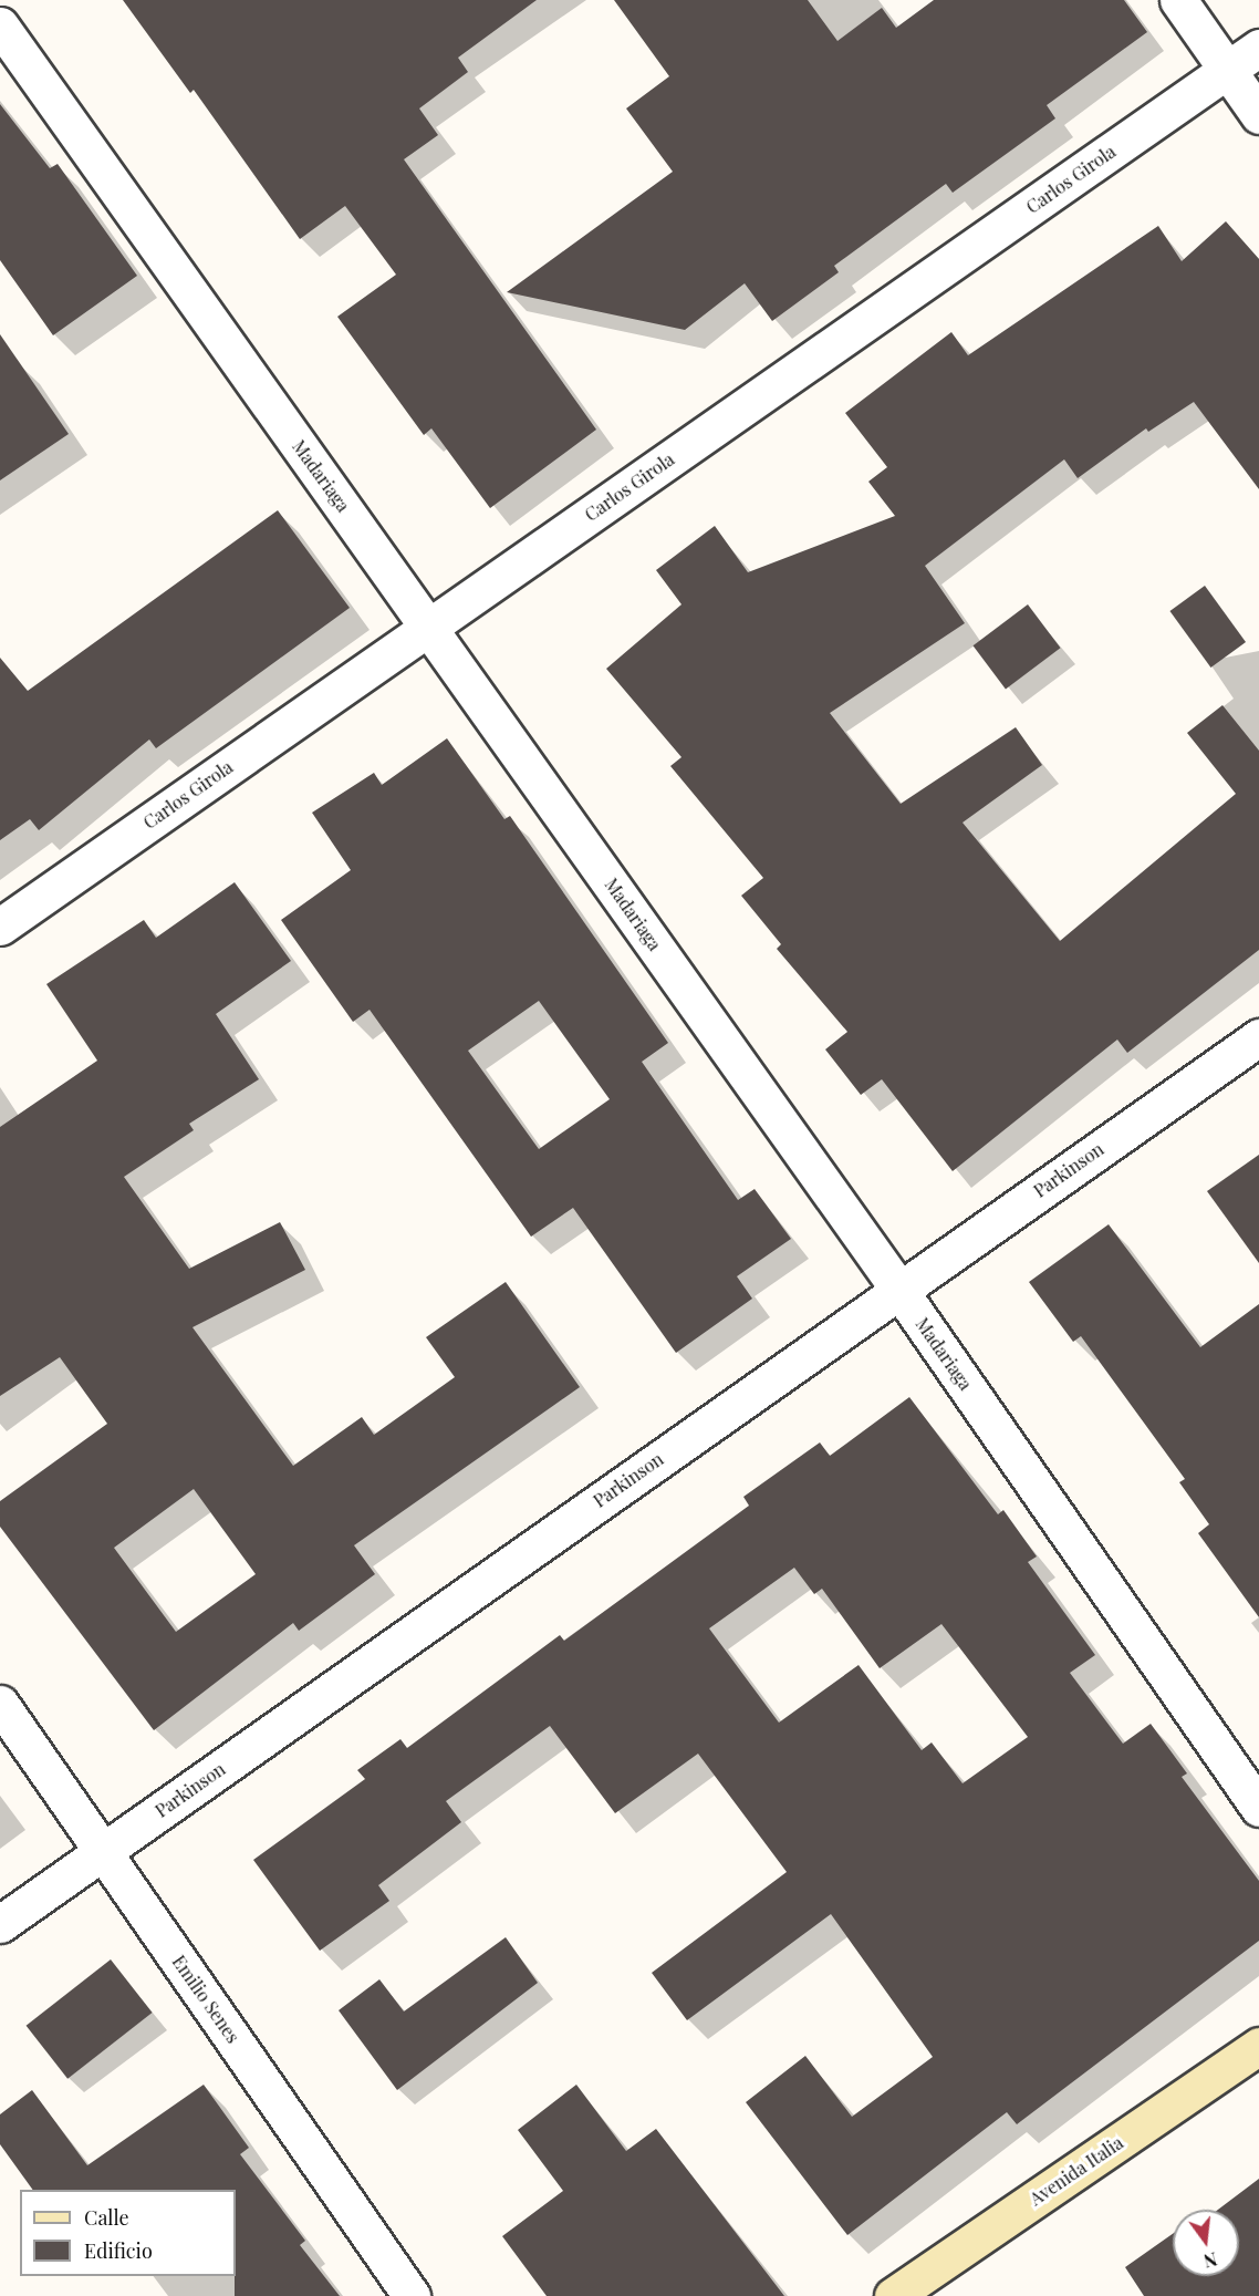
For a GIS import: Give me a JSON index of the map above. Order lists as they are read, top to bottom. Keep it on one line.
{"streets":{"main road":["Avenida Italia"],"street":["Carlos Girola","Madariaga","Parkinson","Emilio Senes"]},"crossings":[["Carlos Girola","Madariaga"],["Madariaga","Parkinson"],["Parkinson","Emilio Senes"]],"legend":["Calle","Edificio"],"north":"bottom"}
